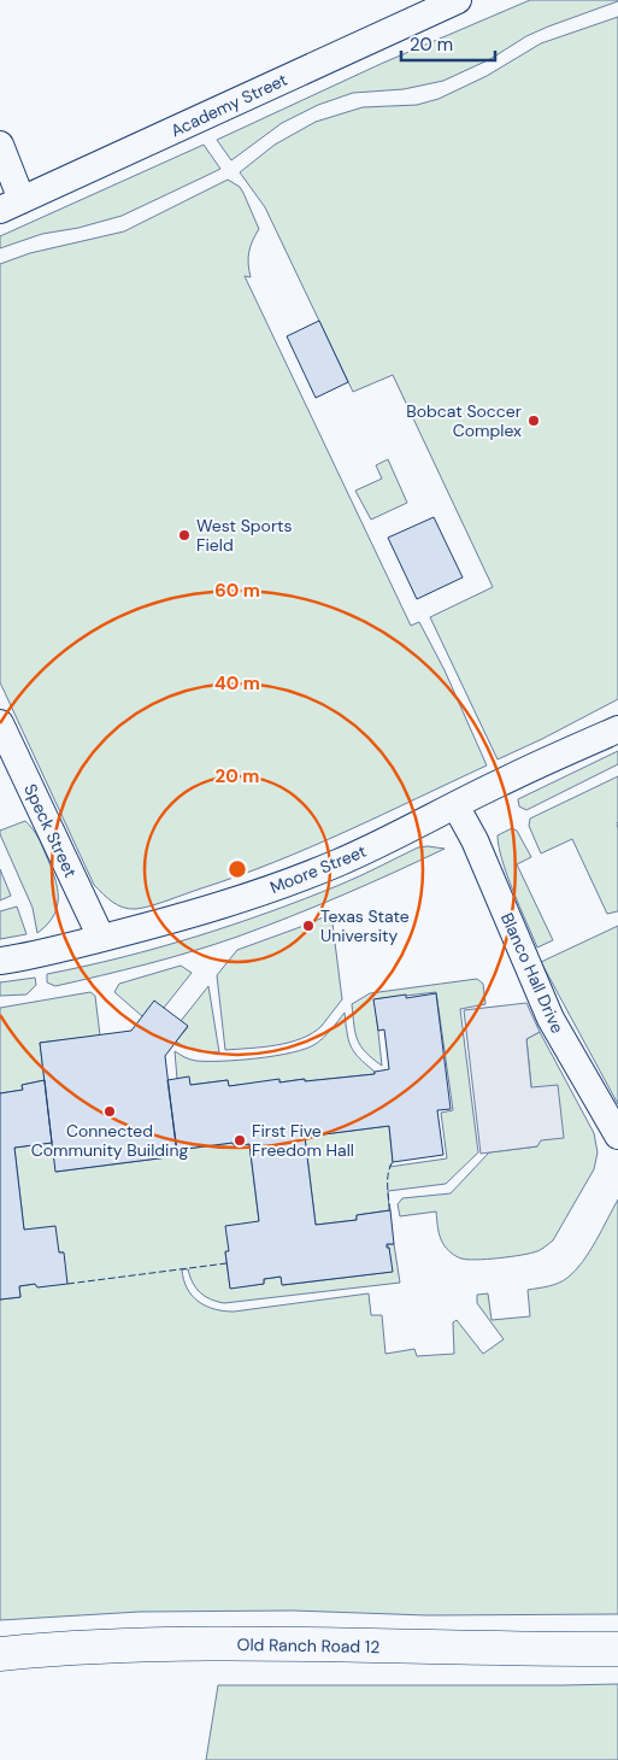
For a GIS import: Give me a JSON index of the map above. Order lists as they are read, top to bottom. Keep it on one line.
{"streets":{"main road":["Old Ranch Road 12"],"street":["Academy Street","Speck Street","Moore Street","Blanco Hall Drive"]},"crossings":[["Speck Street","Moore Street"],["Moore Street","Blanco Hall Drive"]],"places":["Bobcat Soccer Complex","West Sports Field","Texas State University","Connected Community Building","First Five Freedom Hall"],"scale_bar":"20 m","rings":["60 m","40 m","20 m"]}
